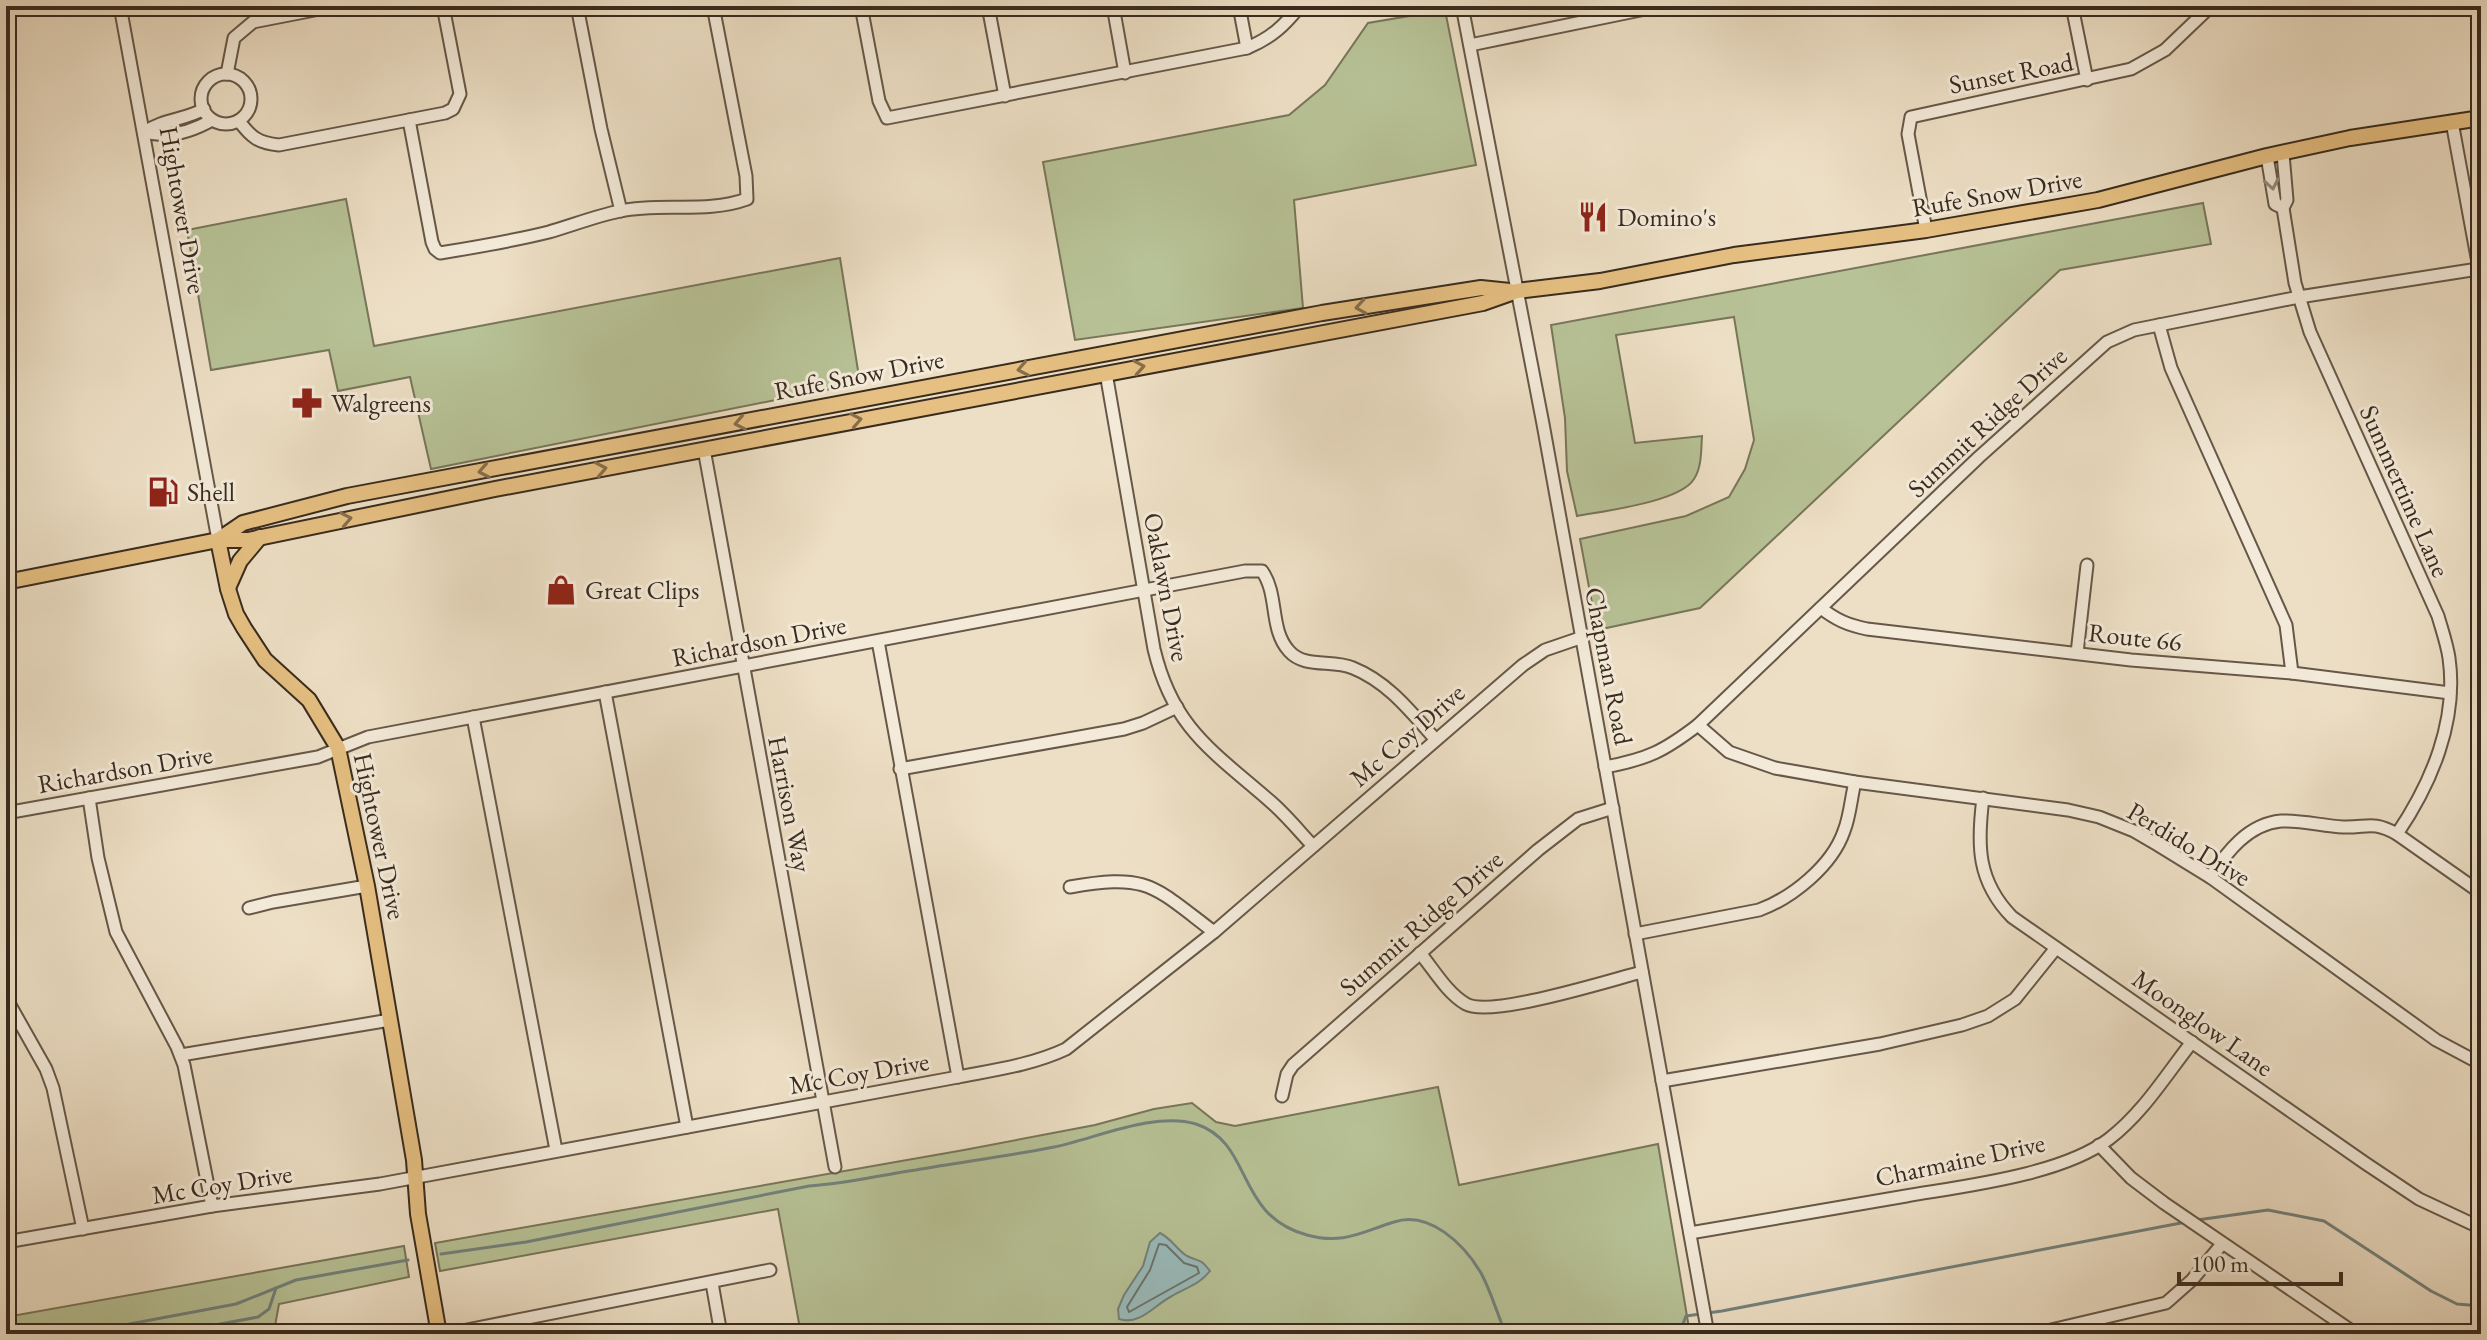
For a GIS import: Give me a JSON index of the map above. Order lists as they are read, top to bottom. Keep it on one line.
{"streets":{"main road":["Rufe Snow Drive","Hightower Drive"],"street":["Sunset Road","Summit Ridge Drive","Summertime Lane","Oaklawn Drive","Route 66","Richardson Drive","Chapman Road","Mc Coy Drive","Harrison Way","Perdido Drive","Moonglow Lane","Charmaine Drive"]},"crossings":[["Sunset Road","Rufe Snow Drive"],["Rufe Snow Drive","Hightower Drive"],["Rufe Snow Drive","Summertime Lane"],["Rufe Snow Drive","Oaklawn Drive"],["Rufe Snow Drive","Chapman Road"],["Rufe Snow Drive","Harrison Way"],["Hightower Drive","Richardson Drive"],["Hightower Drive","Mc Coy Drive"],["Summit Ridge Drive","Summertime Lane"],["Summit Ridge Drive","Route 66"],["Summit Ridge Drive","Chapman Road"],["Summit Ridge Drive","Perdido Drive"],["Summertime Lane","Route 66"],["Oaklawn Drive","Richardson Drive"],["Oaklawn Drive","Mc Coy Drive"],["Richardson Drive","Mc Coy Drive"],["Richardson Drive","Harrison Way"],["Chapman Road","Mc Coy Drive"],["Chapman Road","Charmaine Drive"],["Mc Coy Drive","Harrison Way"],["Perdido Drive","Moonglow Lane"],["Moonglow Lane","Charmaine Drive"]],"places":{"restaurant":["Domino's"],"pharmacy":["Walgreens"],"fuel station":["Shell"],"shop":["Great Clips"]},"scale_bar":"100 m"}
